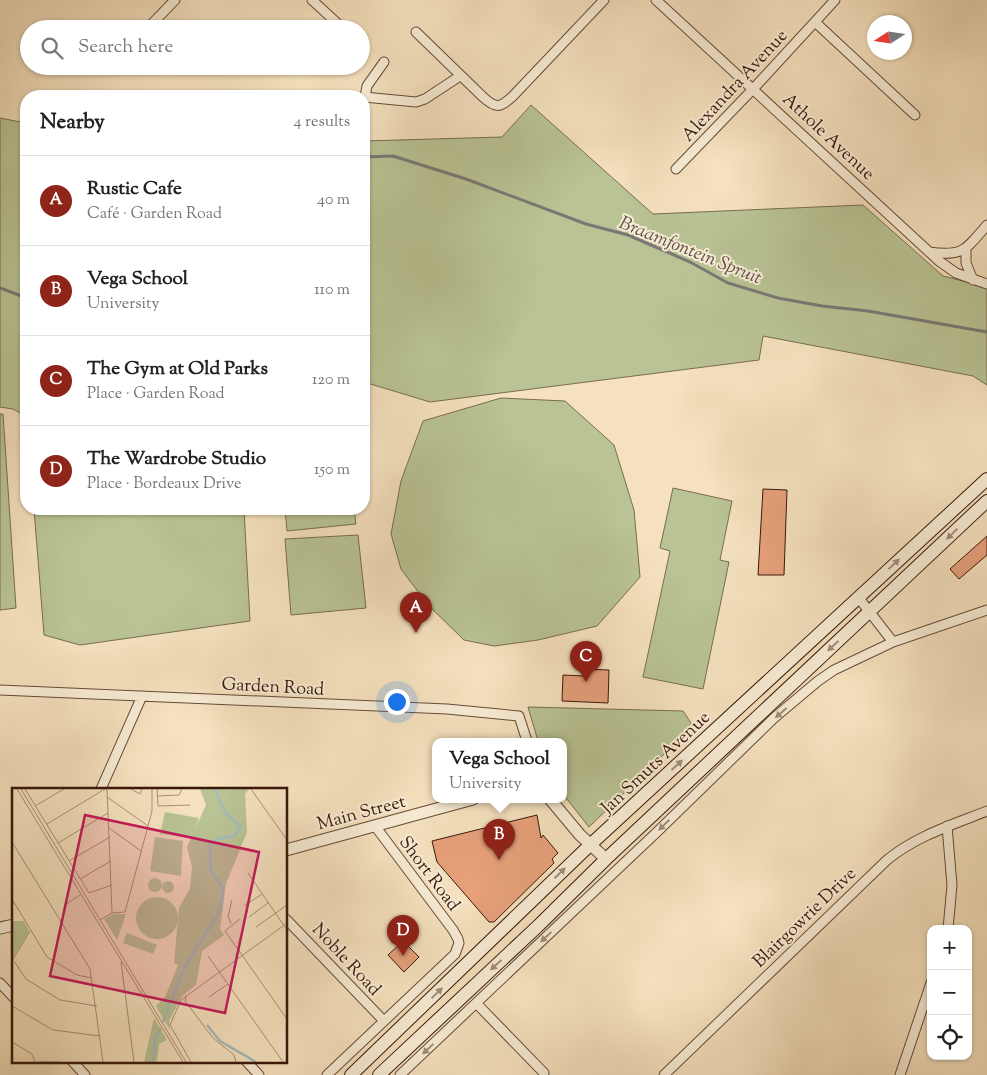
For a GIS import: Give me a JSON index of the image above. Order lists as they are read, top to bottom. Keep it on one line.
{"streets":{"main road":["Jan Smuts Avenue"],"street":["Alexandra Avenue","Athole Avenue","Garden Road","Main Street","Short Road","Blairgowrie Drive","Noble Road"]},"crossings":[["Alexandra Avenue","Athole Avenue"],["Main Street","Short Road"],["Short Road","Noble Road"]],"water":["Braamfontein Spruit"],"north":"left","page":{"search":"Search here","heading":["Nearby","4 results"],"list":[{"mark":"A","name":"Rustic Cafe","note":"Café · Garden Road","value":"40 m"},{"mark":"B","name":"Vega School","note":"University","value":"110 m"},{"mark":"C","name":"The Gym at Old Parks","note":"Place · Garden Road","value":"120 m"},{"mark":"D","name":"The Wardrobe Studio","note":"Place · Bordeaux Drive","value":"150 m"}],"pins":["A","C","B","D"],"popup":["Vega School","University"],"map_buttons":["+","−"]}}
